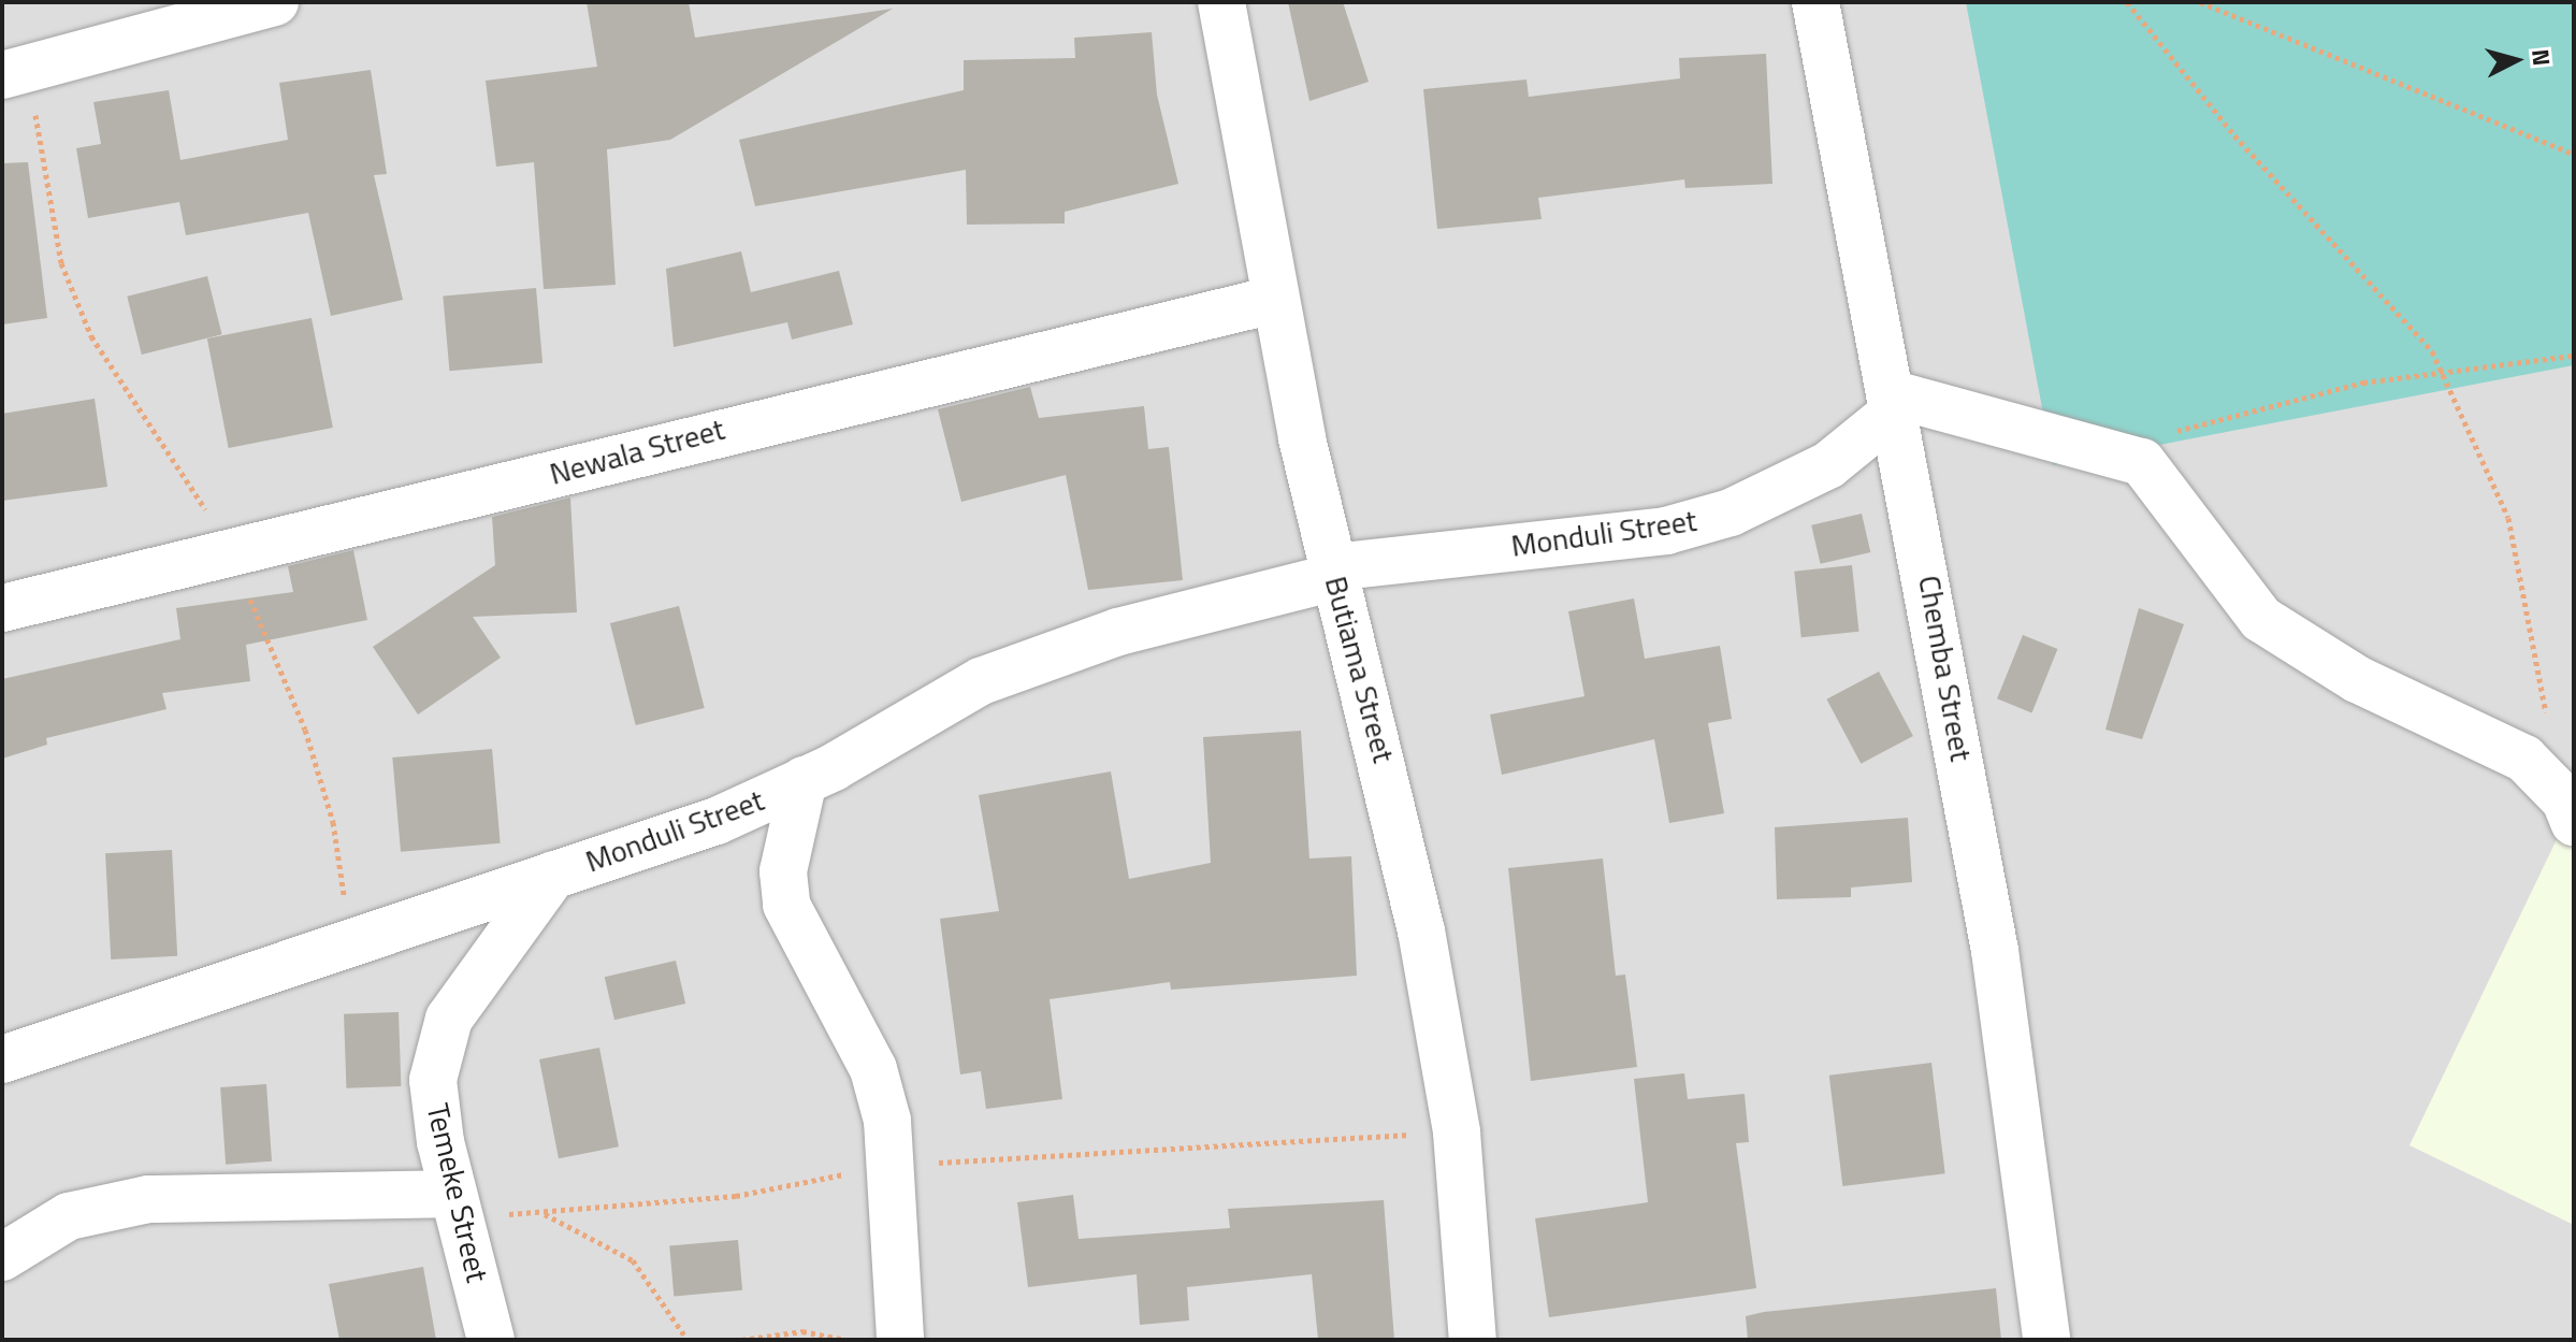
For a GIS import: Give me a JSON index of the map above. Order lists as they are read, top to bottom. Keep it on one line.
{"streets":{"street":["Newala Street","Monduli Street","Chemba Street","Butiama Street","Temeke Street"]},"crossings":[["Newala Street","Butiama Street"],["Monduli Street","Chemba Street"],["Monduli Street","Butiama Street"],["Monduli Street","Temeke Street"]],"north":"right"}
